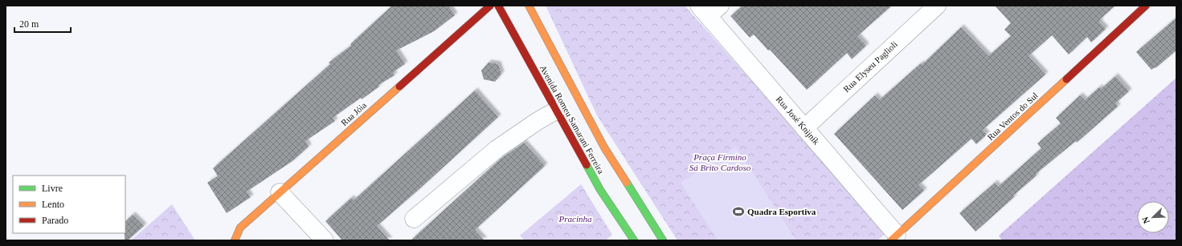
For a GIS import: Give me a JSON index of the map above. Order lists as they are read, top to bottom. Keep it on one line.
{"streets":{"street":["Rua Elyseu Paglioli","Rua Jóia","Rua Ventos do Sul","Avenida Romeu Samarani Ferreira","Rua José Knijnik"]},"crossings":[["Rua Elyseu Paglioli","Rua José Knijnik"],["Rua Ventos do Sul","Rua José Knijnik"]],"parks":["Praça Firmino Sá Brito Cardoso","Pracinha"],"places":{"sports":["Quadra Esportiva"]},"legend":["Livre","Lento","Parado"],"scale_bar":"20 m","north":"bottom left"}
